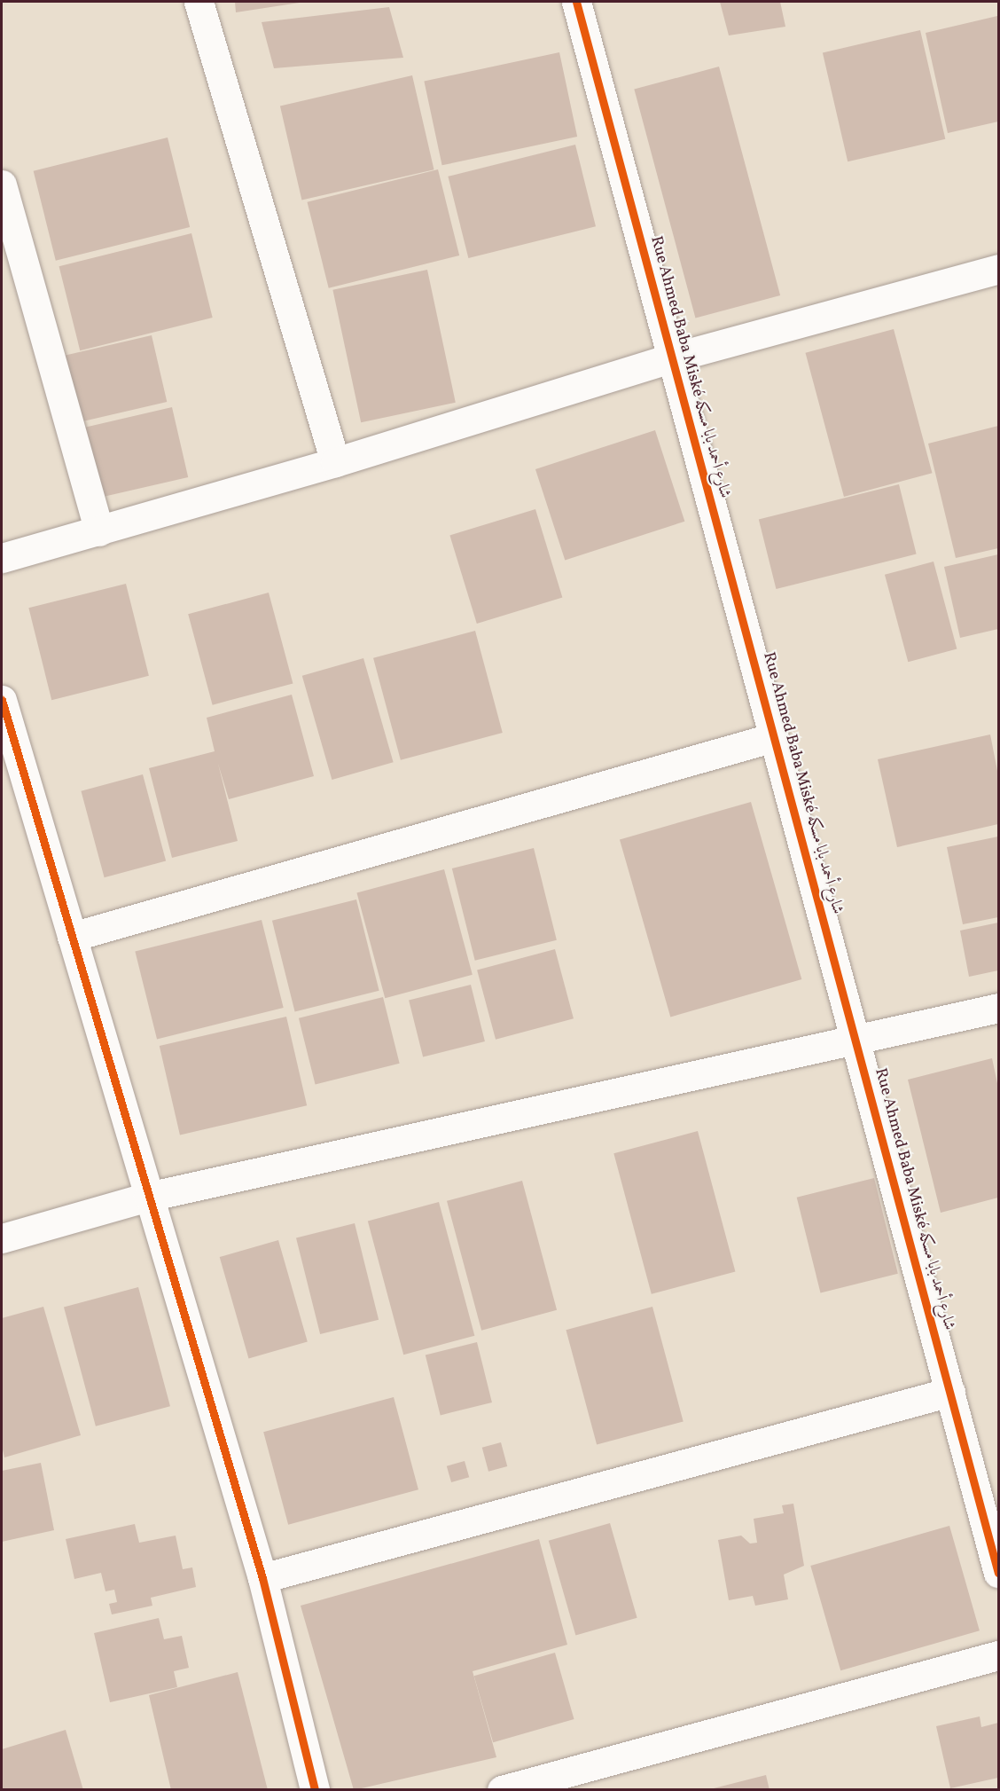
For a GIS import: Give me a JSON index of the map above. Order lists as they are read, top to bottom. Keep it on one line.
{"streets":{"street":["Rue Ahmed Baba Miské شارع أحمد بابا مسكه"]}}
